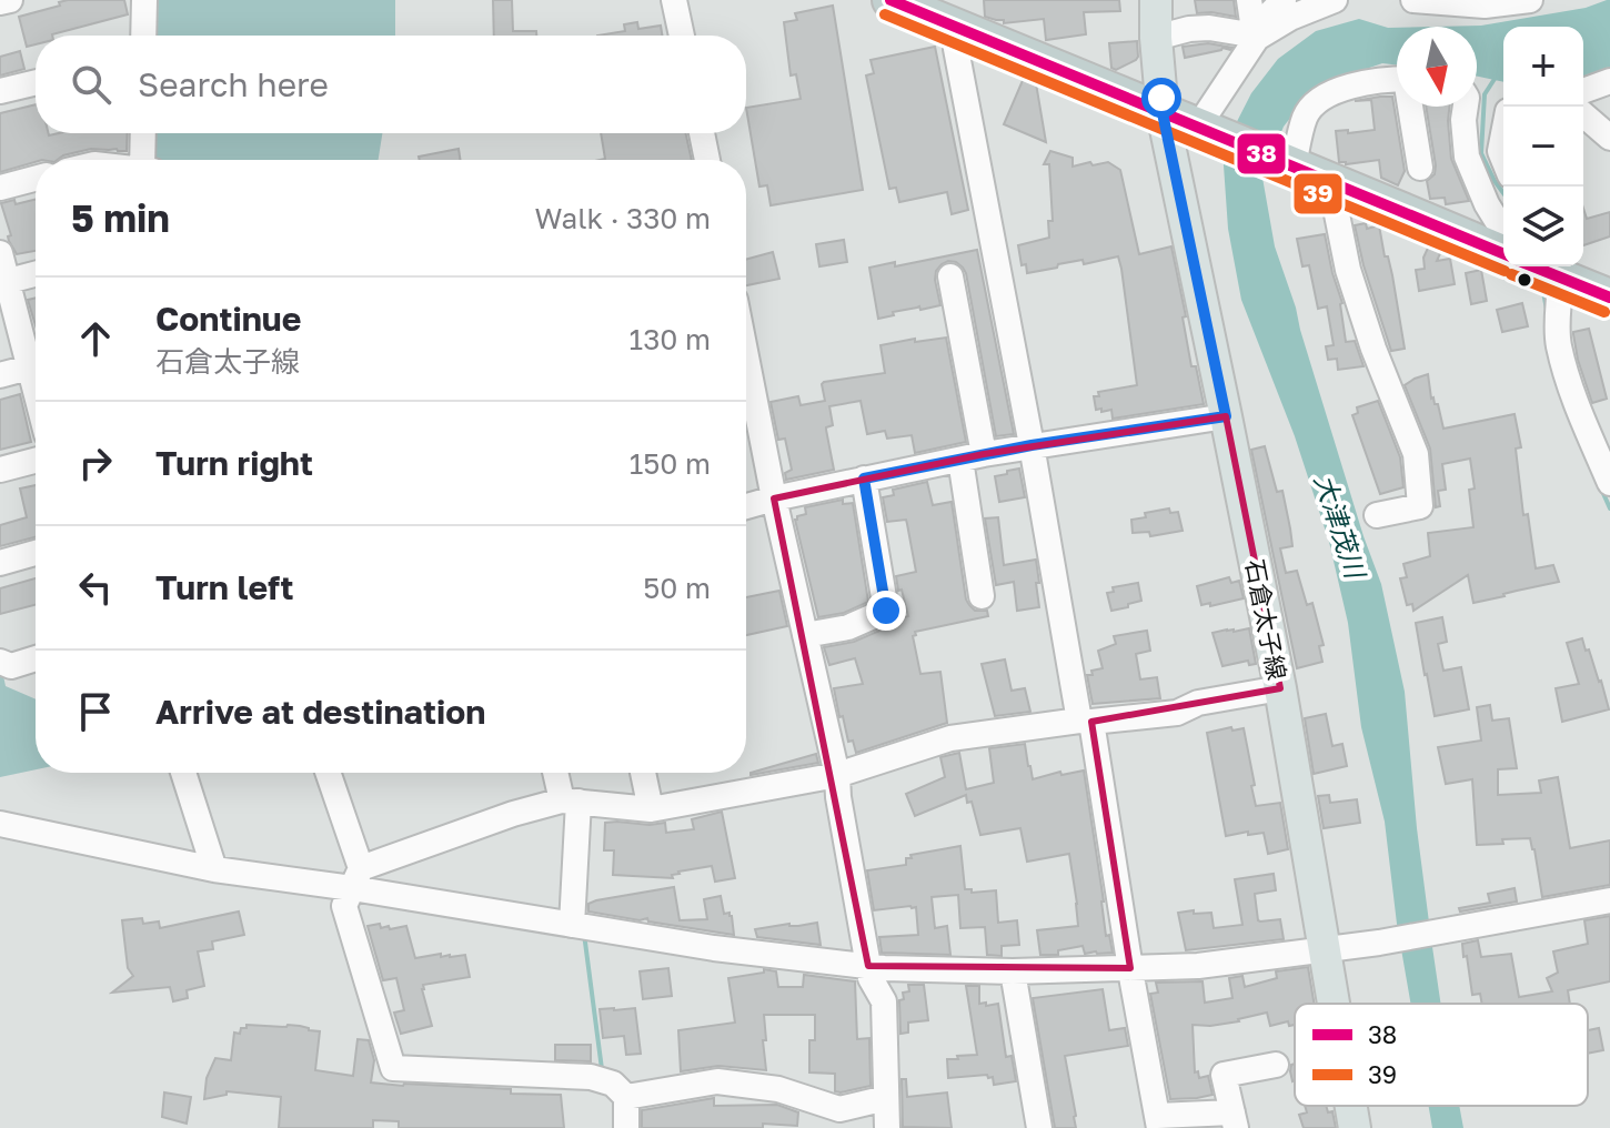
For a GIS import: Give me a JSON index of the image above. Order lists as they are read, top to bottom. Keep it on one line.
{"streets":{"main road":["石倉太子線"]},"water":["大津茂川"],"lines":["transit line 38","transit line 39"],"legend":["38","39"],"north":"bottom","page":{"map_buttons":["+","−"],"search":"Search here","heading":["5 min","Walk · 330 m"],"list":[["Continue","石倉太子線","130 m"],["Turn right","150 m"],["Turn left","50 m"],"Arrive at destination"]}}
